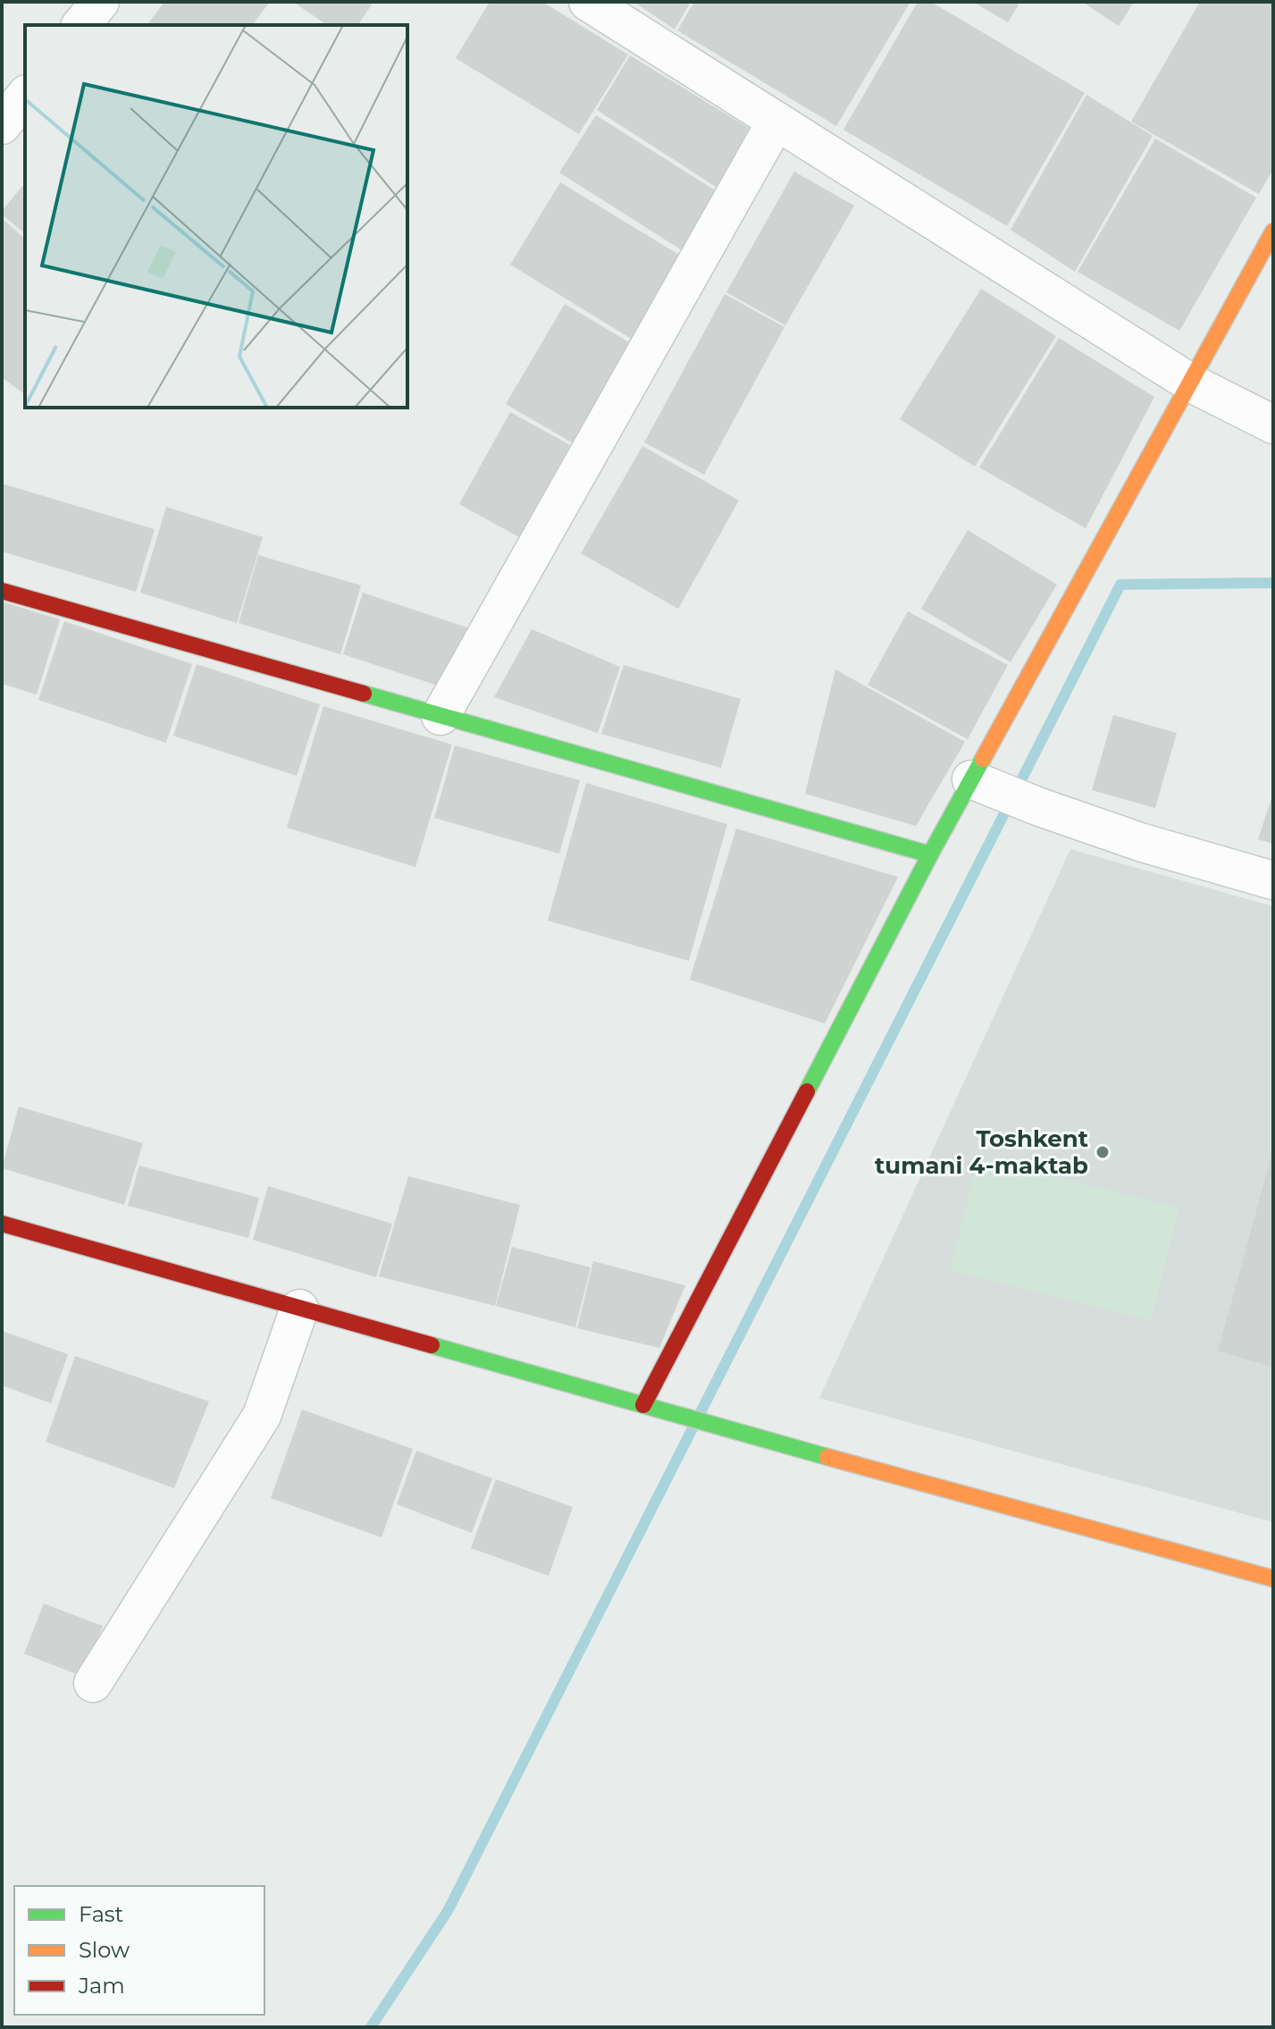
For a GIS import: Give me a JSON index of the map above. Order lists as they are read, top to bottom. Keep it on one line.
{"places":["Toshkent tumani 4-maktab"],"legend":["Fast","Slow","Jam"]}
